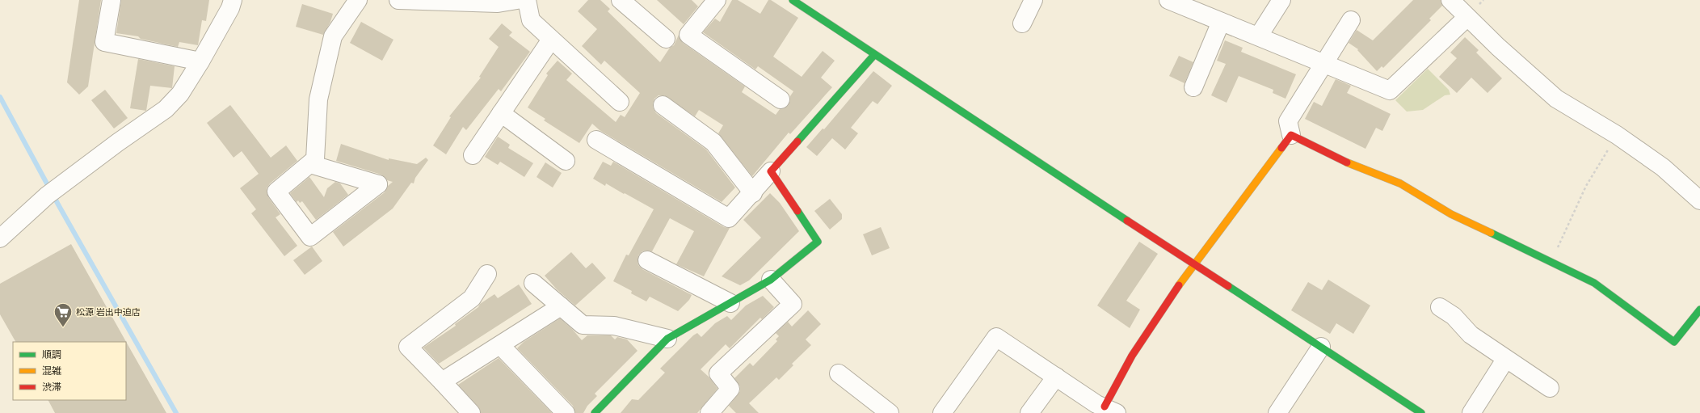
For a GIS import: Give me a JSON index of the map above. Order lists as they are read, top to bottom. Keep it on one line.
{"places":{"supermarket":["松源 岩出中迫店"]},"legend":["順調","混雑","渋滞"]}
